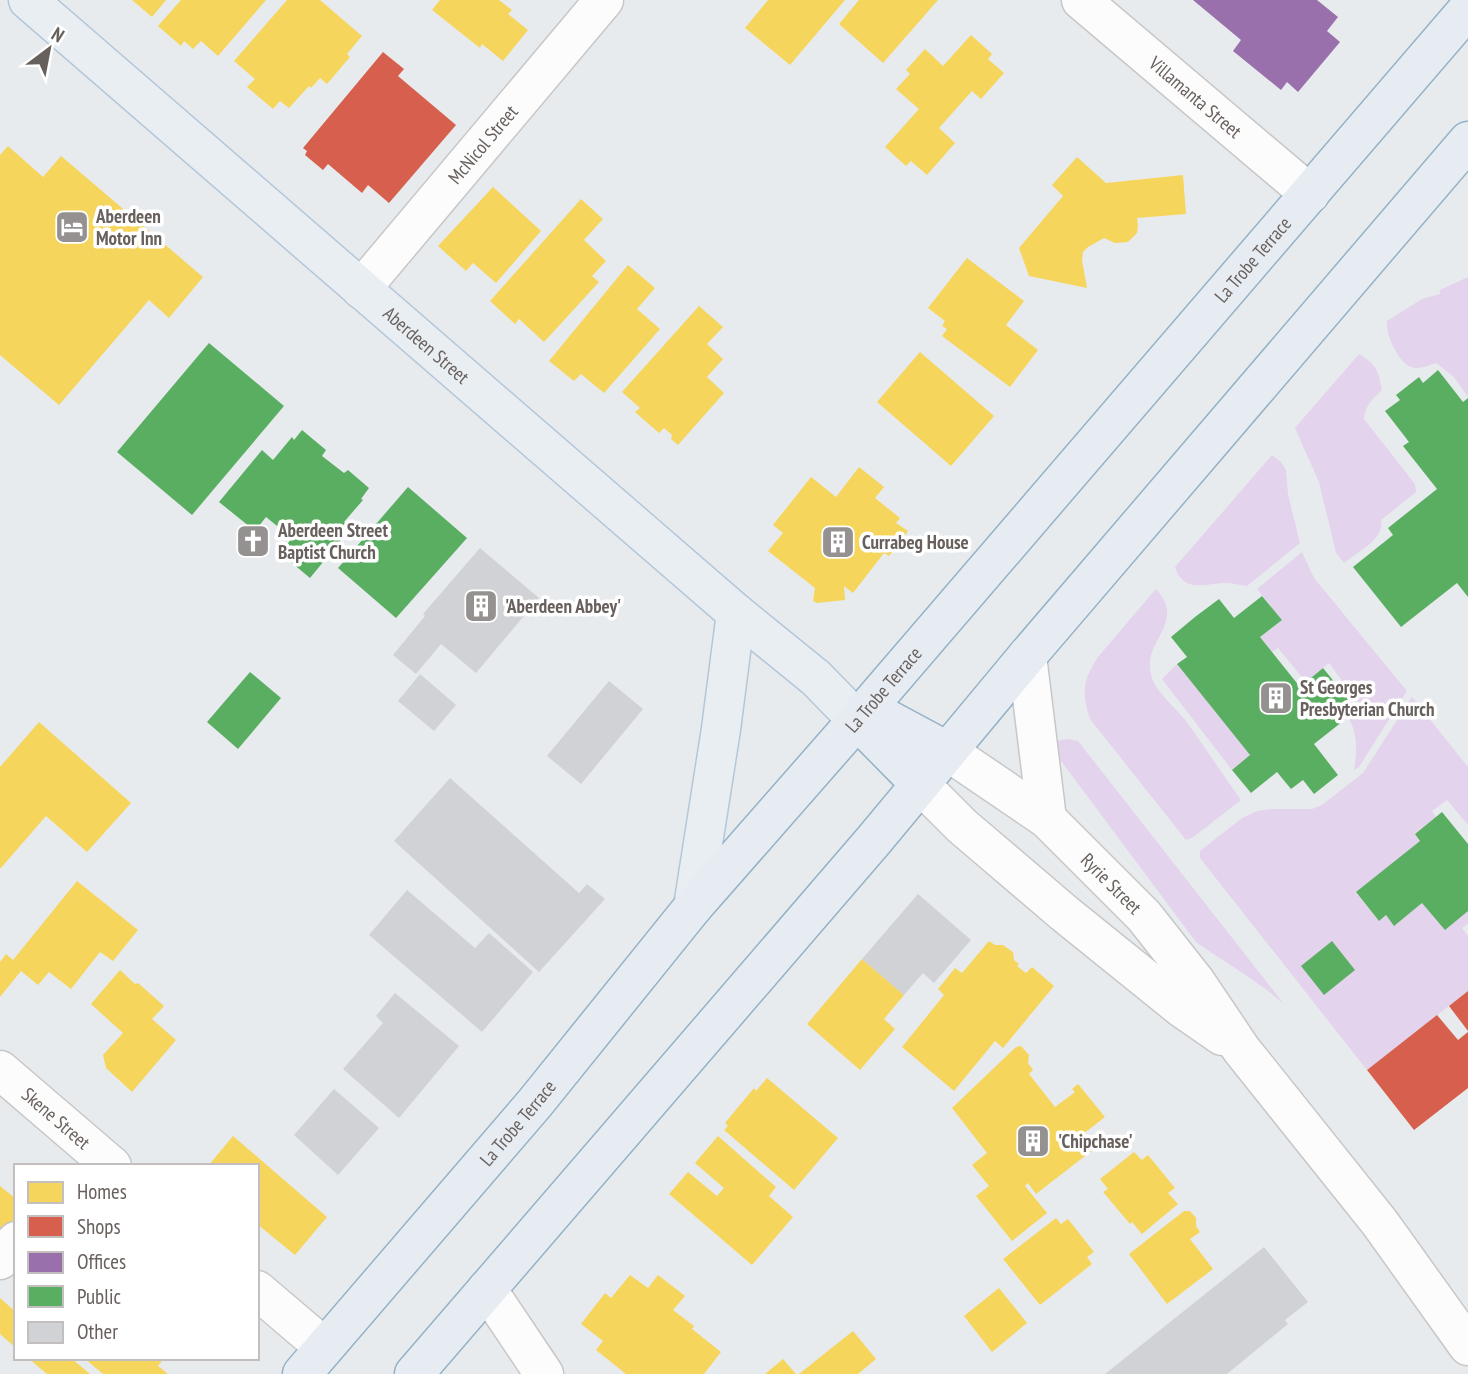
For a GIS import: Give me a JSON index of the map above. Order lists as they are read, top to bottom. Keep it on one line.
{"streets":{"highway":["La Trobe Terrace"],"main road":["Villamanta Street","McNicol Street","Aberdeen Street","Ryrie Street","Skene Street"]},"crossings":[["Villamanta Street","La Trobe Terrace"],["McNicol Street","Aberdeen Street"],["La Trobe Terrace","Aberdeen Street"]],"places":{"hotel":["Aberdeen Motor Inn"],"church":["Aberdeen Street Baptist Church"],"building":["Currabeg House","'Aberdeen Abbey'","St Georges Presbyterian Church","'Chipchase'"]},"legend":["Homes","Shops","Offices","Public","Other"],"north":"top right"}
